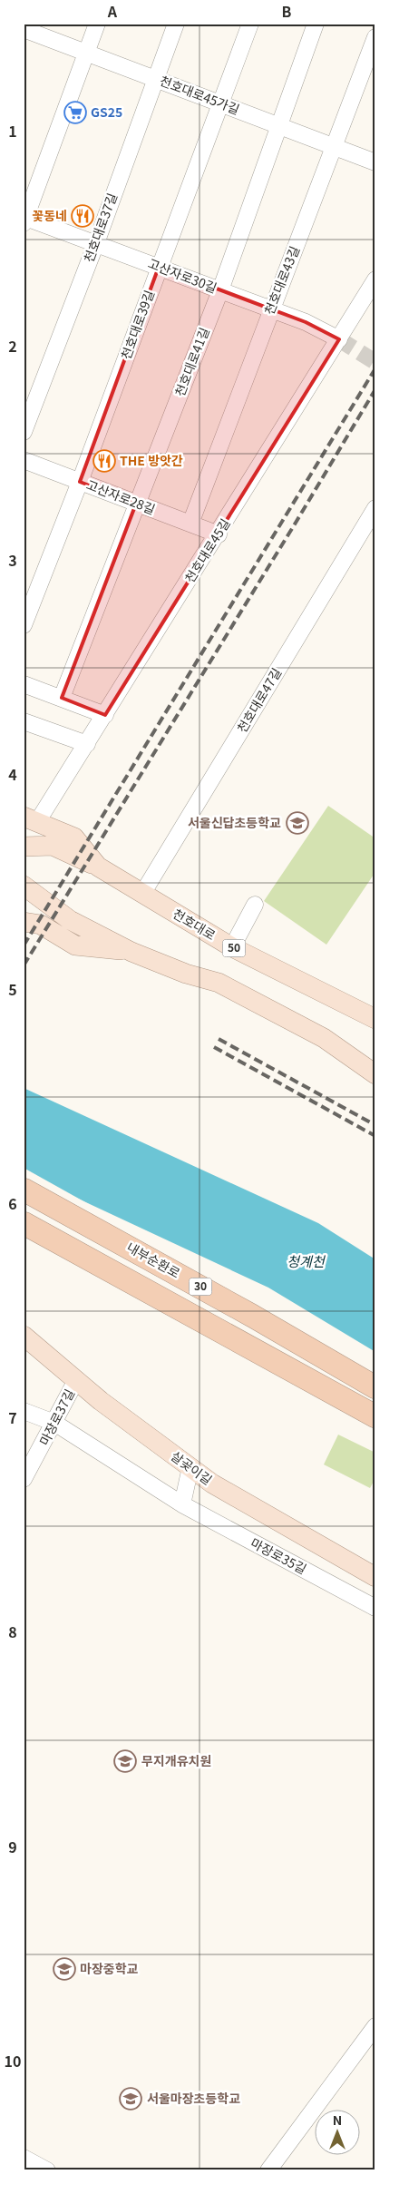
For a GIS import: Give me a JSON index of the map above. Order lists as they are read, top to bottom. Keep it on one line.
{"streets":{"highway":["내부순환로","30"],"main road":["천호대로","50","살곶이길"],"street":["천호대로45가길","천호대로37길","고산자로30길","천호대로43길","천호대로39길","천호대로41길","고산자로28길","천호대로45길","천호대로47길","마장로37길","마장로35길"]},"crossings":[["천호대로45가길","천호대로37길"],["천호대로45가길","천호대로43길"],["천호대로45가길","천호대로39길"],["천호대로45가길","천호대로41길"],["천호대로37길","고산자로30길"],["고산자로30길","천호대로43길"],["고산자로30길","천호대로39길"],["고산자로30길","천호대로41길"],["고산자로30길","천호대로45길"],["천호대로43길","고산자로28길"],["천호대로39길","고산자로28길"],["천호대로41길","고산자로28길"],["고산자로28길","천호대로45길"],["천호대로45길","천호대로"],["천호대로47길","천호대로"],["마장로37길","살곶이길"],["마장로37길","마장로35길"]],"water":["청계천"],"places":{"supermarket":["GS25"],"restaurant":["꽃동네","THE 방앗간"],"school or university":["서울신답초등학교","무지개유치원","마장중학교","서울마장초등학교"]},"north":"top","grid":{"columns":["A","B"],"rows":["1","2","3","4","5","6","7","8","9","10"]}}
